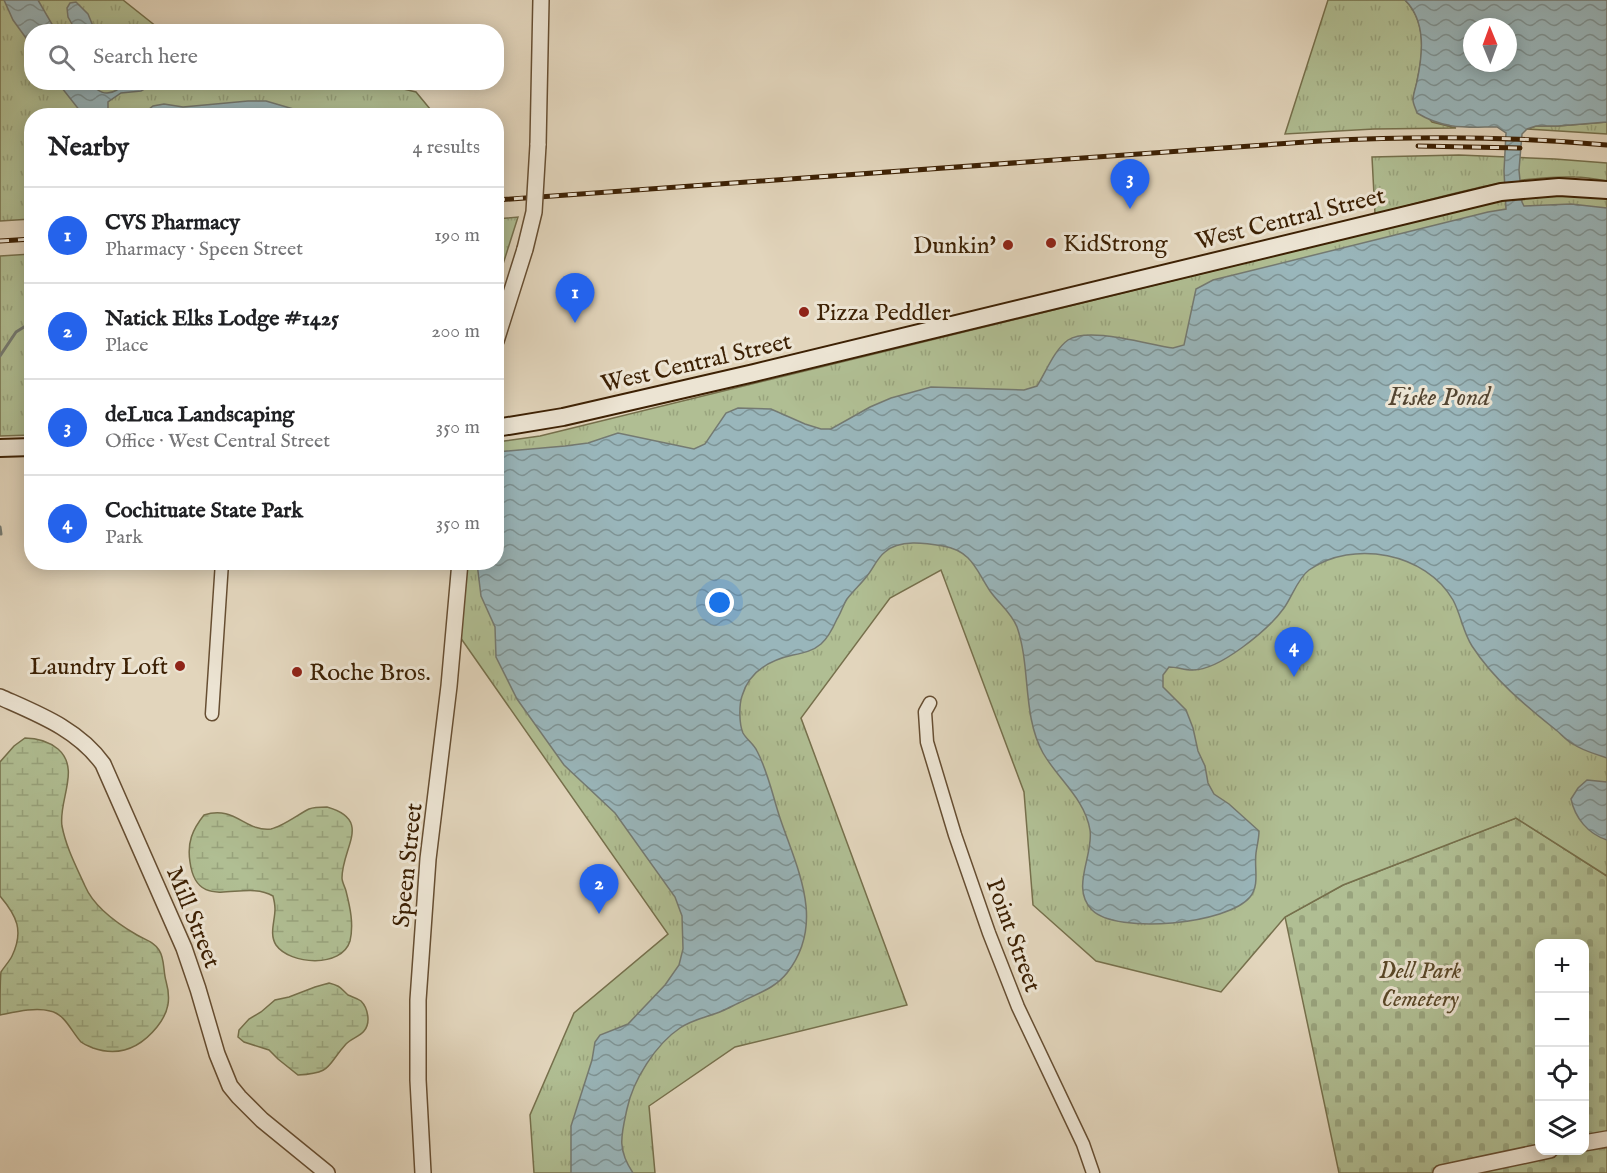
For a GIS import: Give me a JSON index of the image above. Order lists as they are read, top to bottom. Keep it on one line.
{"streets":{"main road":["West Central Street"],"street":["Speen Street","Mill Street","Point Street"]},"water":["Fiske Pond"],"parks":["Dell Park Cemetery"],"places":["KidStrong","Dunkin'","Pizza Peddler","Laundry Loft","Roche Bros."],"north":"top","page":{"search":"Search here","heading":["Nearby","4 results"],"pins":["3","1","4","2"],"list":[{"mark":"1","name":"CVS Pharmacy","note":"Pharmacy · Speen Street","value":"190 m"},{"mark":"2","name":"Natick Elks Lodge #1425","note":"Place","value":"200 m"},{"mark":"3","name":"deLuca Landscaping","note":"Office · West Central Street","value":"350 m"},{"mark":"4","name":"Cochituate State Park","note":"Park","value":"350 m"}],"map_buttons":["+","−"]}}
